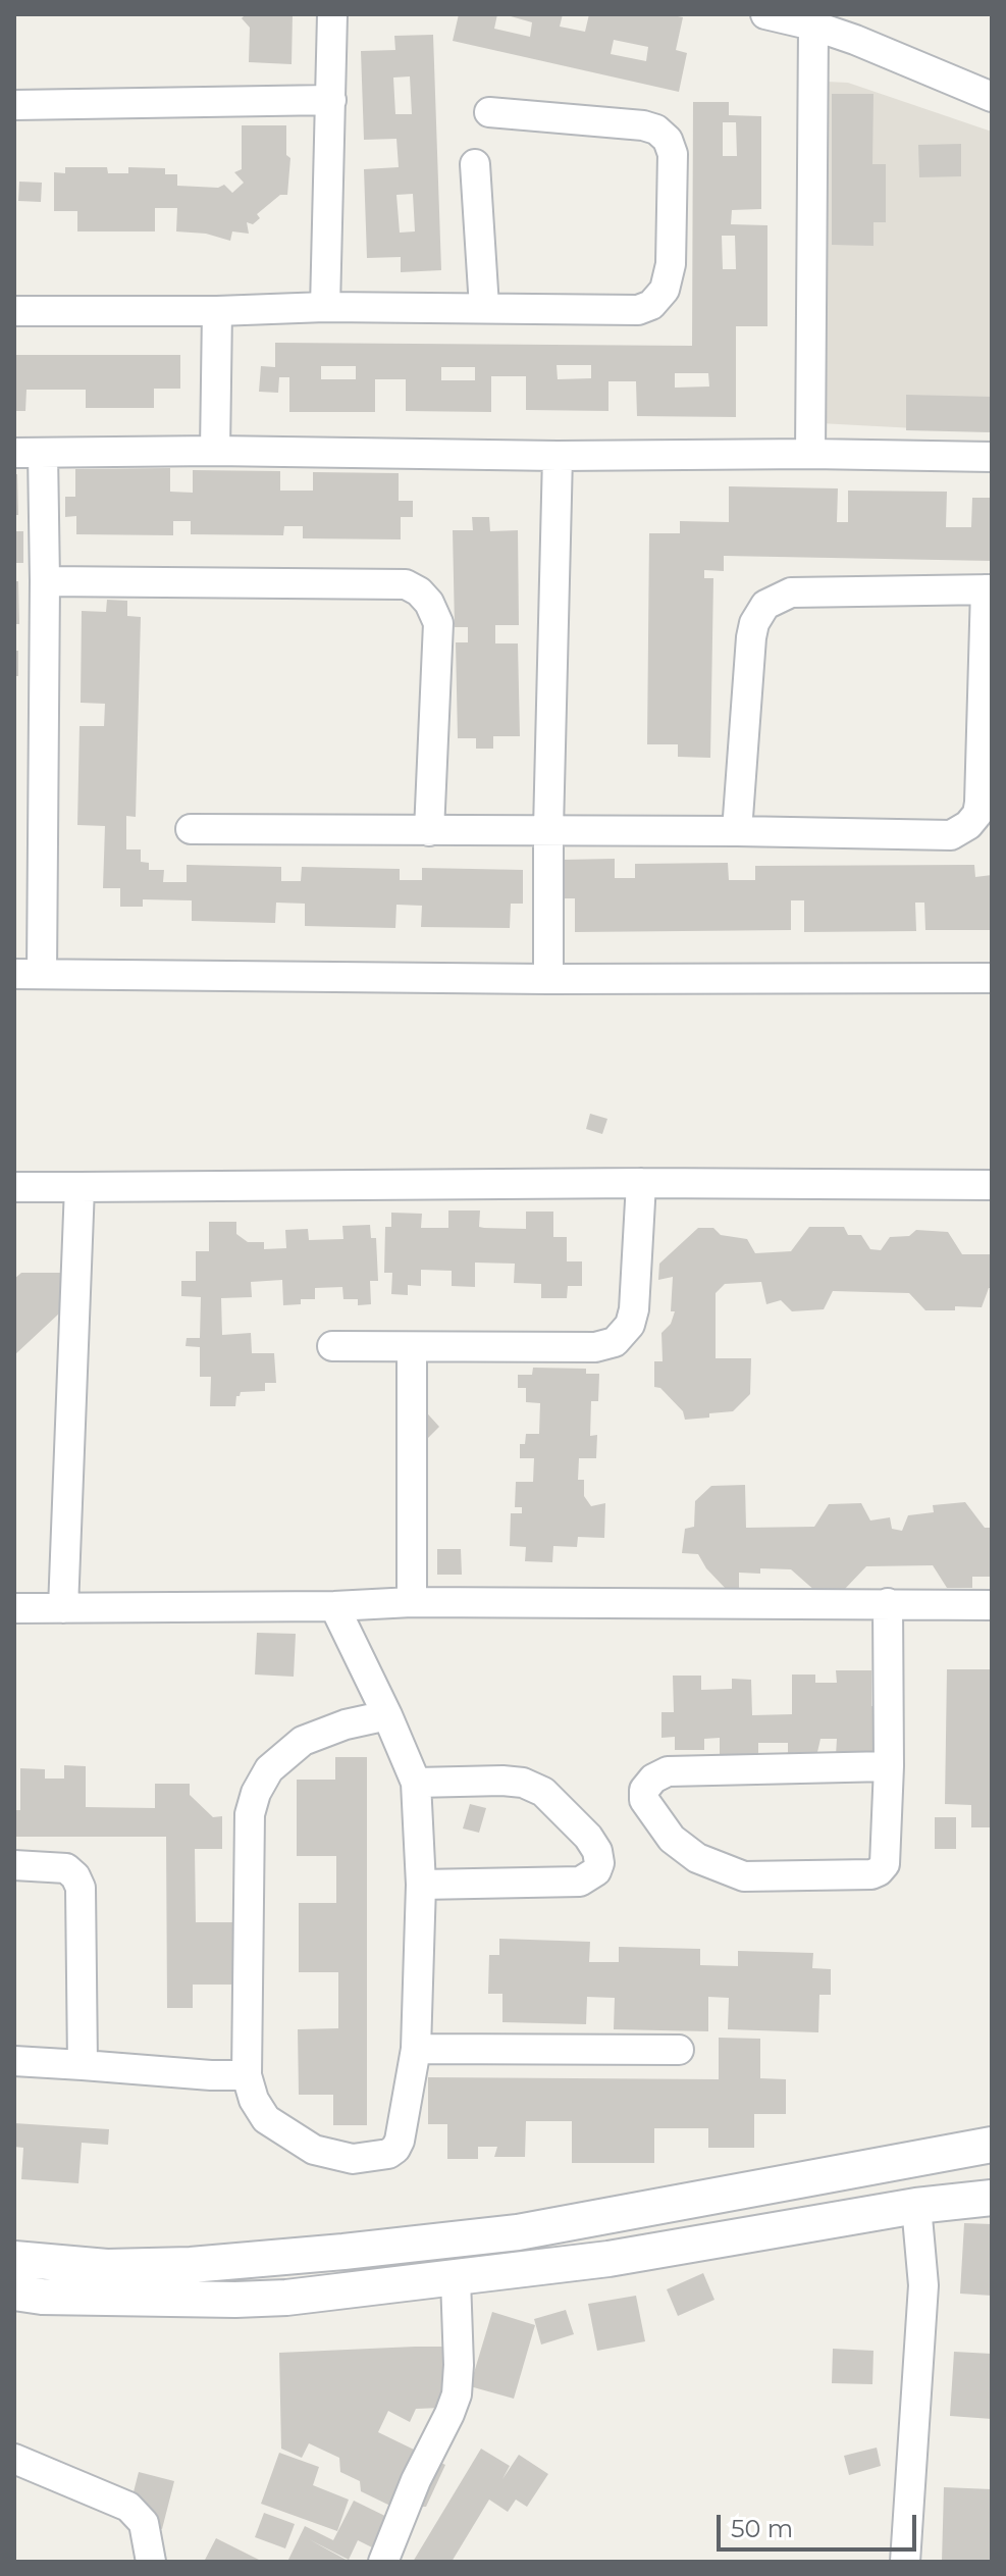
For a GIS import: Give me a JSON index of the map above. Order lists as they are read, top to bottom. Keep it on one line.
{"scale_bar":"50 m"}
